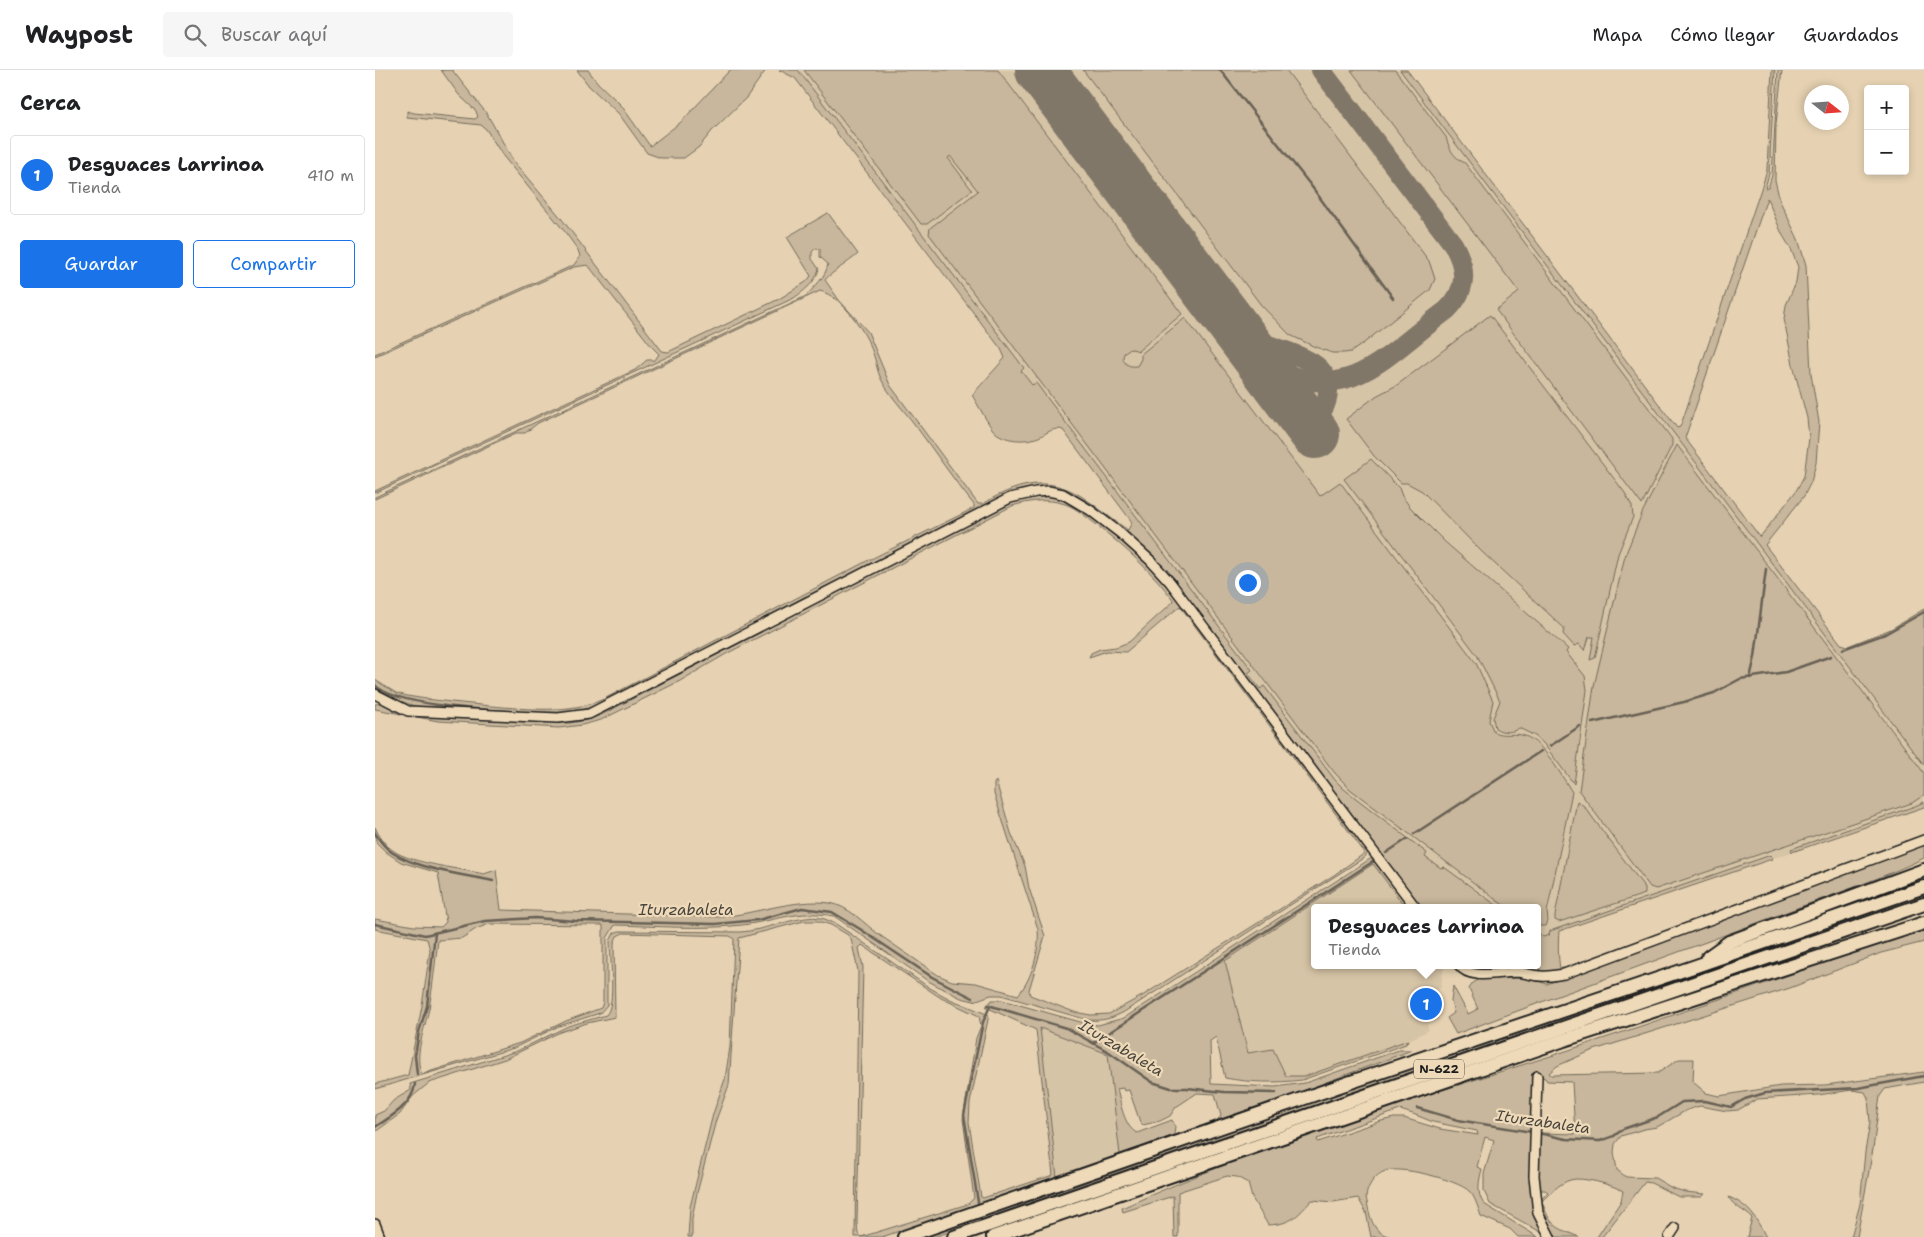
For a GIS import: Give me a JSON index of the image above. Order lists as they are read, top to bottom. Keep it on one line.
{"streets":{"highway":["N-622"]},"water":["Iturzabaleta"],"north":"right","page":{"header":"Waypost","search":"Buscar aquí","nav":["Mapa","Cómo llegar","Guardados"],"heading":"Cerca","map_buttons":["+","−"],"list":[{"mark":"1","name":"Desguaces Larrinoa","note":"Tienda","value":"410 m"}],"buttons":["Guardar","Compartir"],"popup":["Desguaces Larrinoa","Tienda"],"pins":"1"}}
